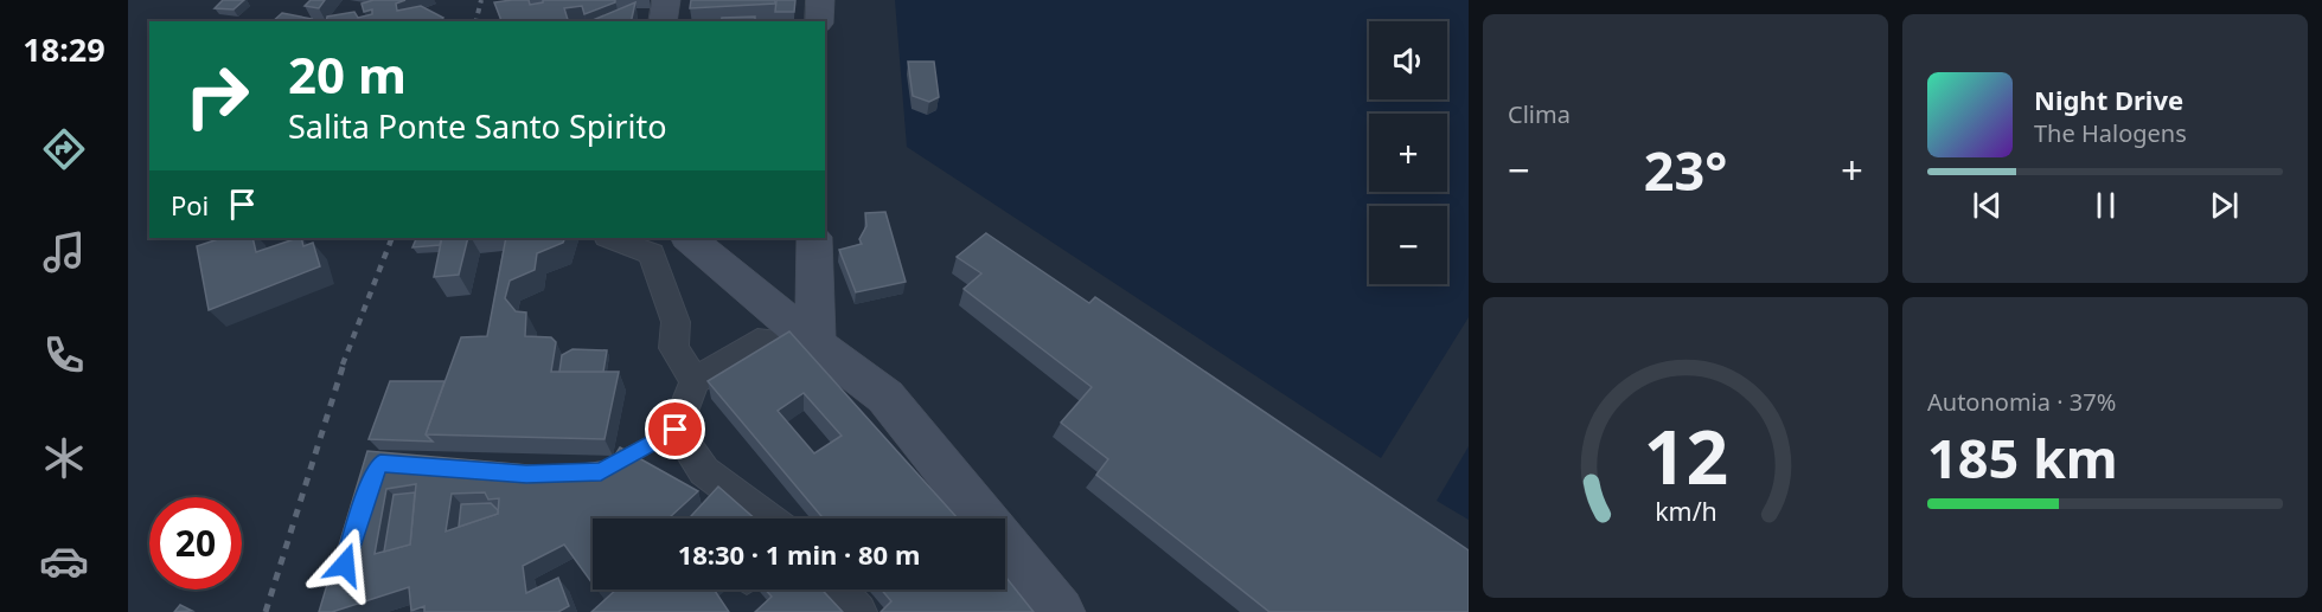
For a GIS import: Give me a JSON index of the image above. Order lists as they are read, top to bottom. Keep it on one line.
{"page":{"tabs":"18:29","tile":["Clima",["Autonomia · 37%","185 km"]],"map_buttons":["+","−"],"turn":["20 m","Salita Ponte Santo Spirito"],"song":["Night Drive","The Halogens"],"heat":["−","23°","+"],"then":"Poi","limit":"20","trip":"18:30 · 1 min · 80 m","gauge":["12","km/h"]}}
